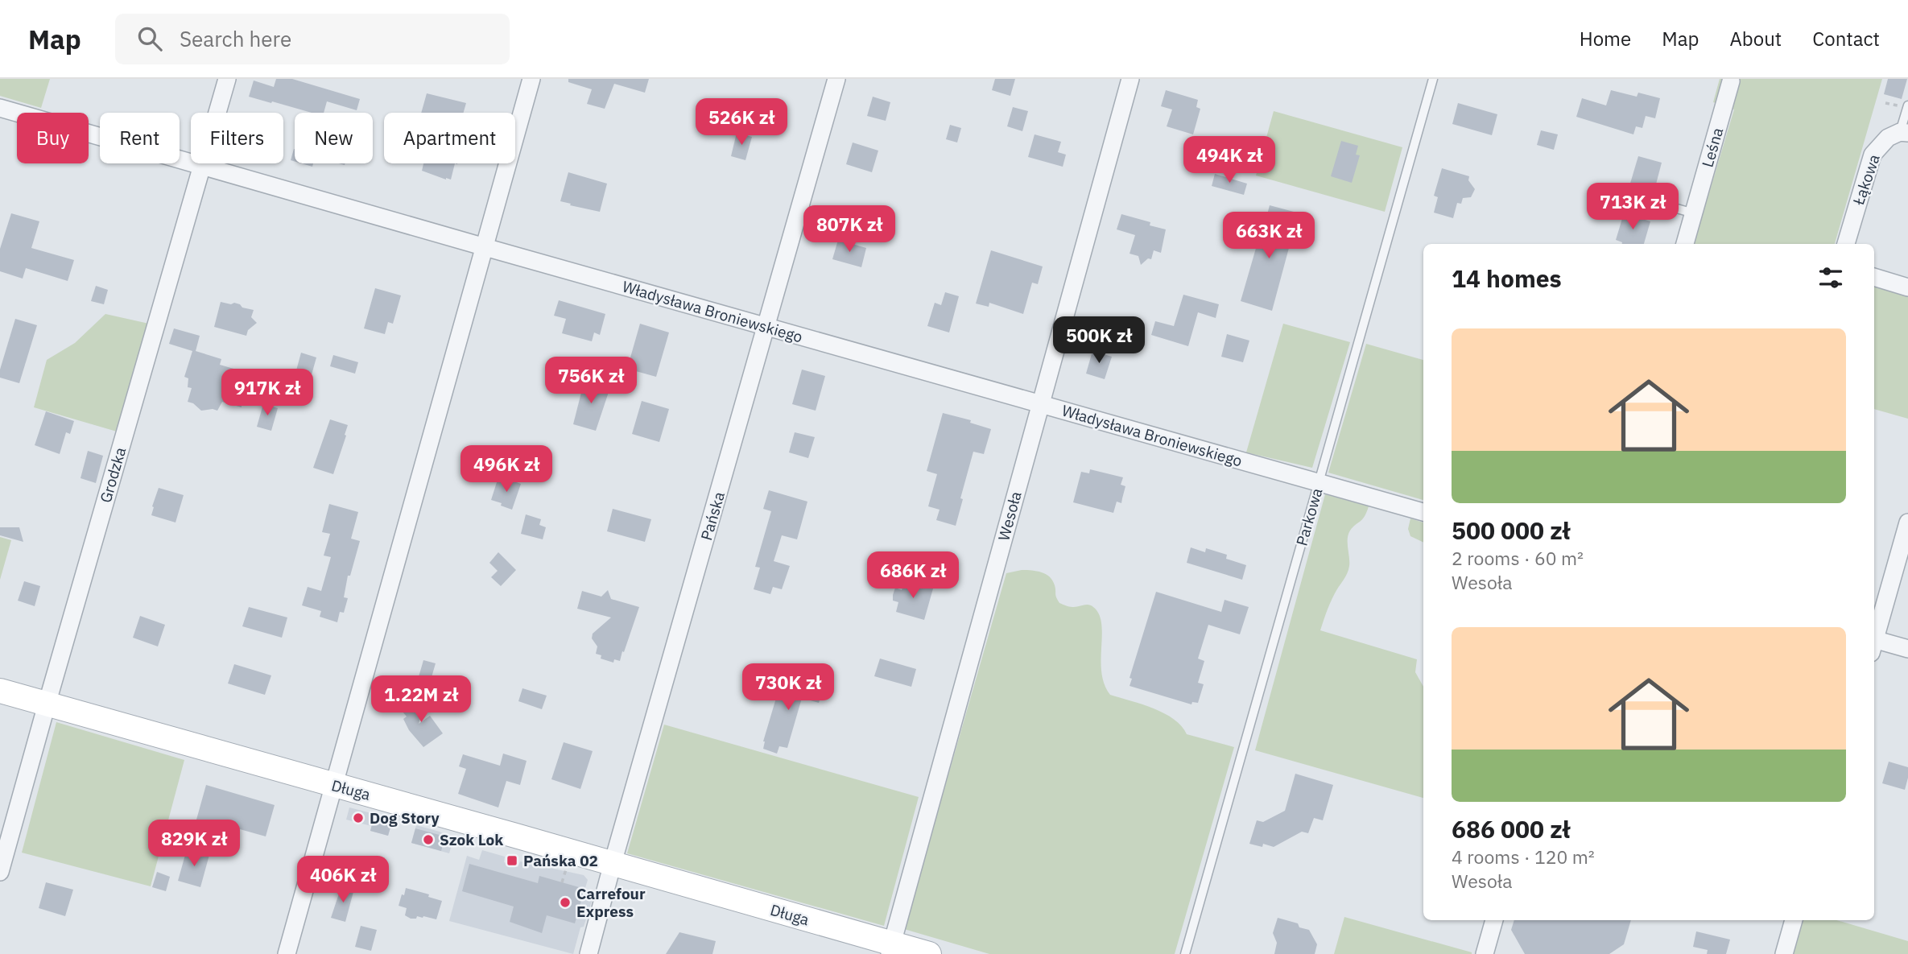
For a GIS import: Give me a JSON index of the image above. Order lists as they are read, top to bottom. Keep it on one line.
{"streets":{"street":["Leśna","Łąkowa","Władysława Broniewskiego","Grodzka","Pańska","Wesoła","Długa"],"lane":["Parkowa"]},"crossings":[["Władysława Broniewskiego","Grodzka"],["Władysława Broniewskiego","Pańska"],["Władysława Broniewskiego","Wesoła"],["Władysława Broniewskiego","Parkowa"],["Grodzka","Długa"],["Pańska","Długa"],["Wesoła","Długa"]],"places":{"other":["Dog Story","Szok Lok","Carrefour Express"],"transit":["Pańska 02"]},"page":{"header":"Map","search":"Search here","nav":["Home","Map","About","Contact"],"price":["526K zł","494K zł","713K zł","807K zł","663K zł","500K zł","756K zł","917K zł","496K zł","686K zł","730K zł","1.22M zł","829K zł","406K zł"],"chip":["Buy","Rent","Filters","New","Apartment"],"heading":"14 homes","list":[{"name":"500 000 zł","note":"2 rooms · 60 m² · Wesoła"},{"name":"686 000 zł","note":"4 rooms · 120 m² · Wesoła"}]}}
